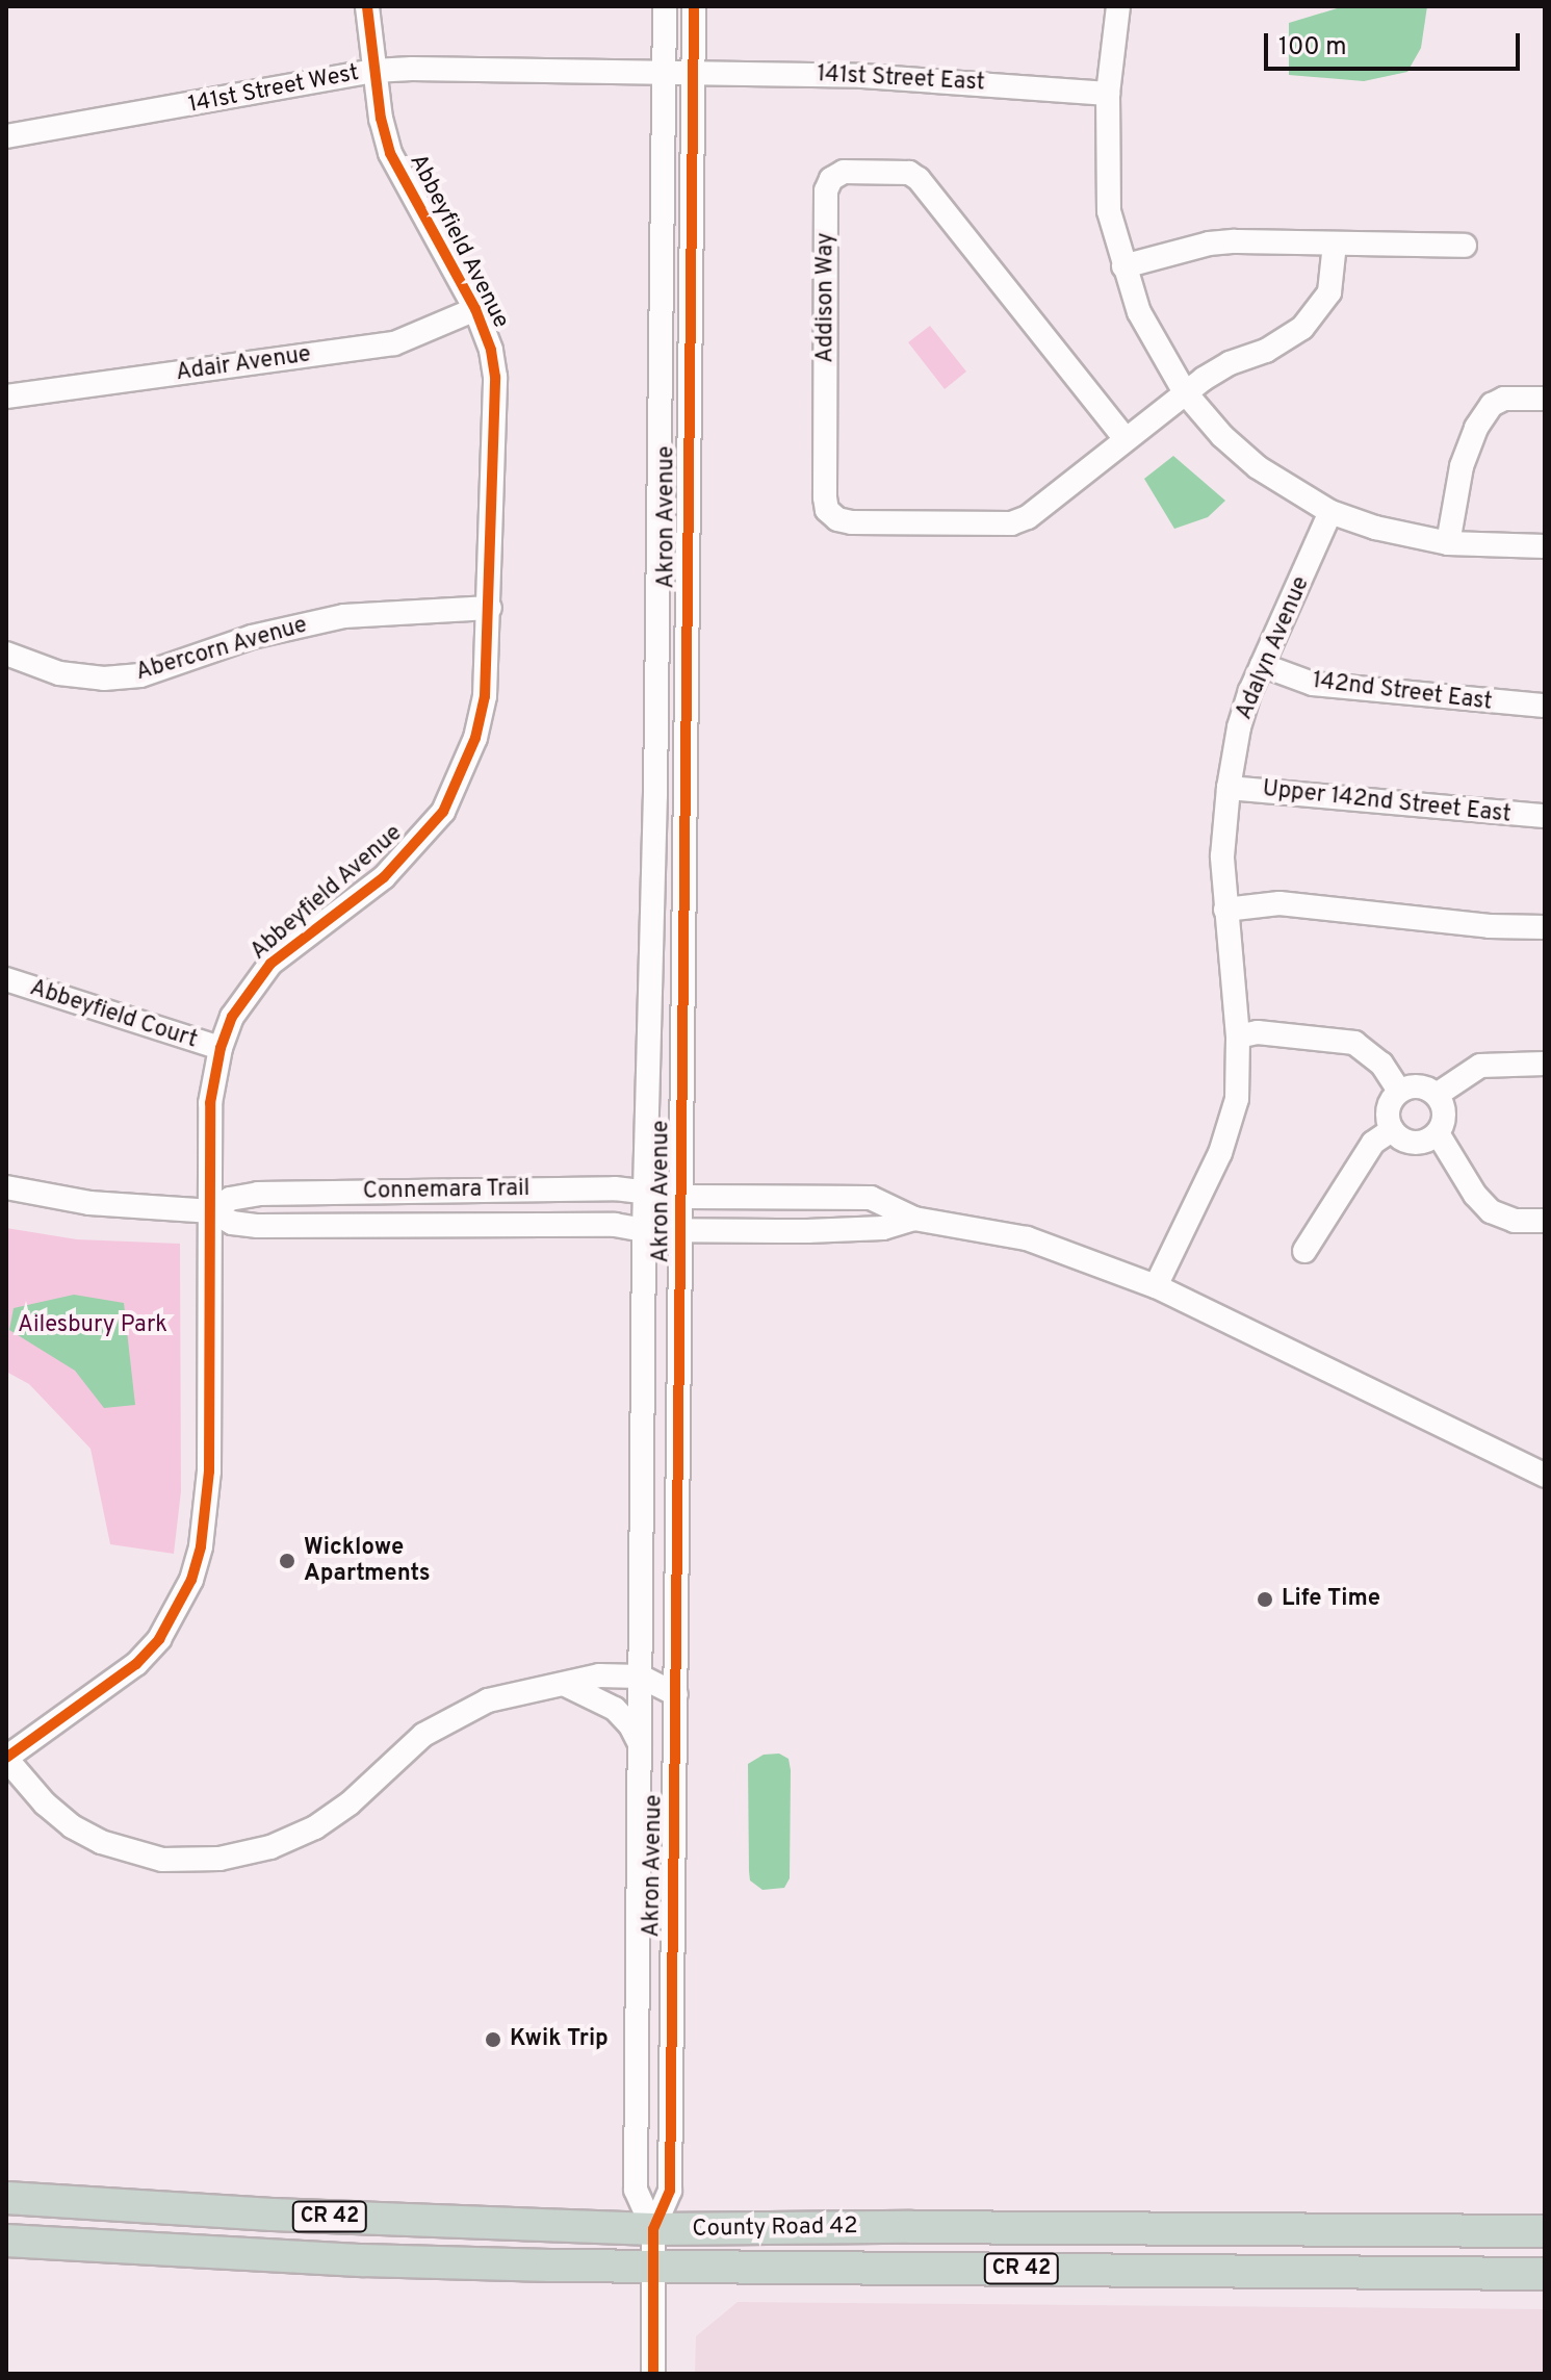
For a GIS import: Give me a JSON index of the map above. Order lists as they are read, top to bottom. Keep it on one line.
{"streets":{"highway":["CR 42","County Road 42"],"street":["141st Street East","141st Street West","Abbeyfield Avenue","Addison Way","Adair Avenue","Akron Avenue","Adalyn Avenue","Abercorn Avenue","142nd Street East","Upper 142nd Street East","Abbeyfield Court","Connemara Trail"]},"crossings":[["141st Street East","141st Street West"],["141st Street East","Akron Avenue"],["141st Street West","Abbeyfield Avenue"],["141st Street West","Akron Avenue"],["Abbeyfield Avenue","Adair Avenue"],["Abbeyfield Avenue","Abercorn Avenue"],["Abbeyfield Avenue","Abbeyfield Court"],["Abbeyfield Avenue","Connemara Trail"],["Akron Avenue","Connemara Trail"],["Akron Avenue","County Road 42"],["Adalyn Avenue","142nd Street East"],["Adalyn Avenue","Upper 142nd Street East"]],"parks":["Ailesbury Park"],"places":["Wicklowe Apartments","Life Time","Kwik Trip"],"scale_bar":"100 m"}
